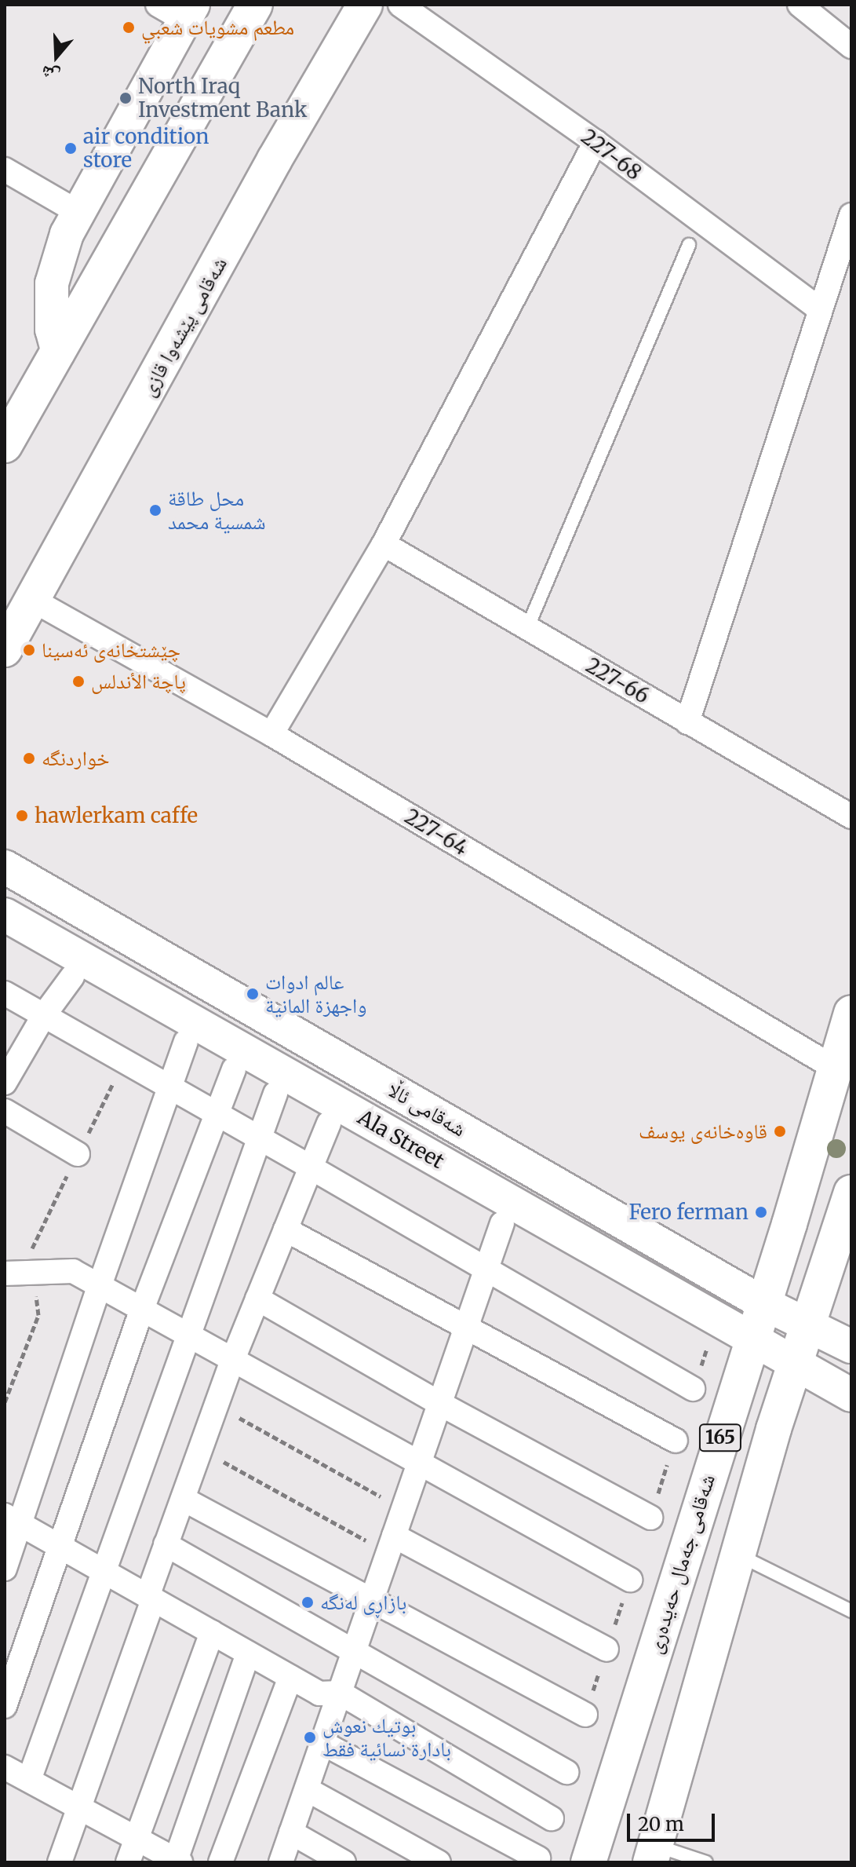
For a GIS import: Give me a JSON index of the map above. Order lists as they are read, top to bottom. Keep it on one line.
{"streets":{"main road":["شەقامی پێشەوا قازی","شه‌قامی ئاڵا","Ala Street","165","شەقامی جەمال حەیدەری"],"street":["227-68","227-66","227-64"]},"crossings":[["شەقامی پێشەوا قازی","227-64"],["227-64","شەقامی جەمال حەیدەری"],["شه‌قامی ئاڵا","165"],["شه‌قامی ئاڵا","شەقامی جەمال حەیدەری"],["Ala Street","165"],["Ala Street","شەقامی جەمال حەیدەری"]],"places":["مطعم مشويات شعبي","North Iraq Investment Bank","air condition store","محل طاقة شمسية محمد","چێشتخانەی ئەسینا","پاچة الأندلس","خواردنگە","hawlerkam caffe","عالم ادوات واجهزة المانية","قاوەخانەی یوسف","Fero ferman","بازاڕی لەنگە","بوتيك نعوش بادارة نسائية فقط"],"scale_bar":"20 m","north":"bottom"}
